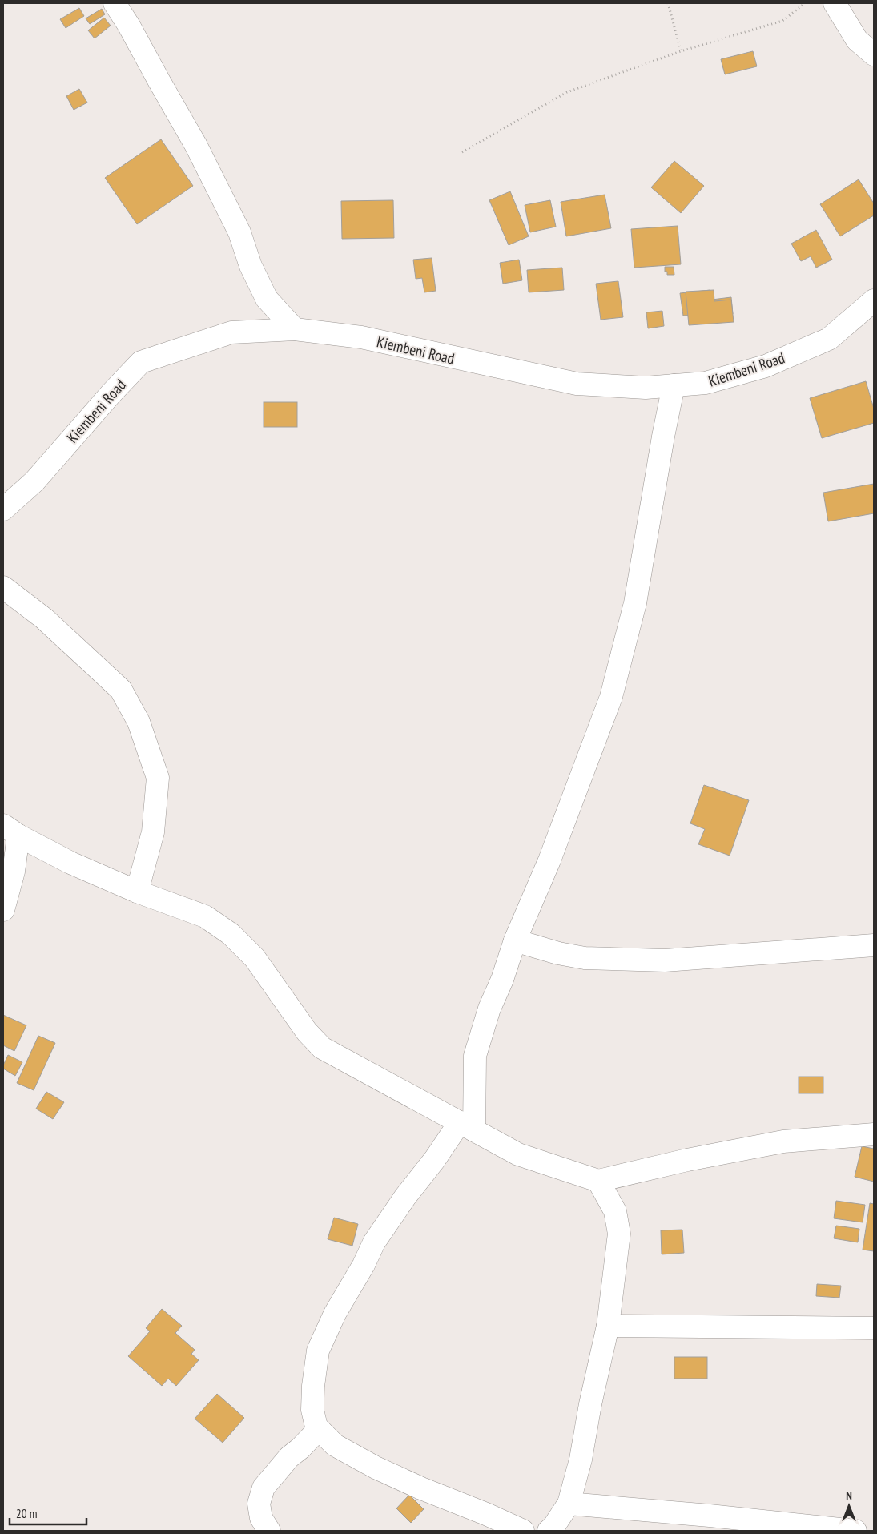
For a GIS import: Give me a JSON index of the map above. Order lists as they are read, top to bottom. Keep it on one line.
{"streets":{"street":["Kiembeni Road"]},"scale_bar":"20 m","north":"top"}
